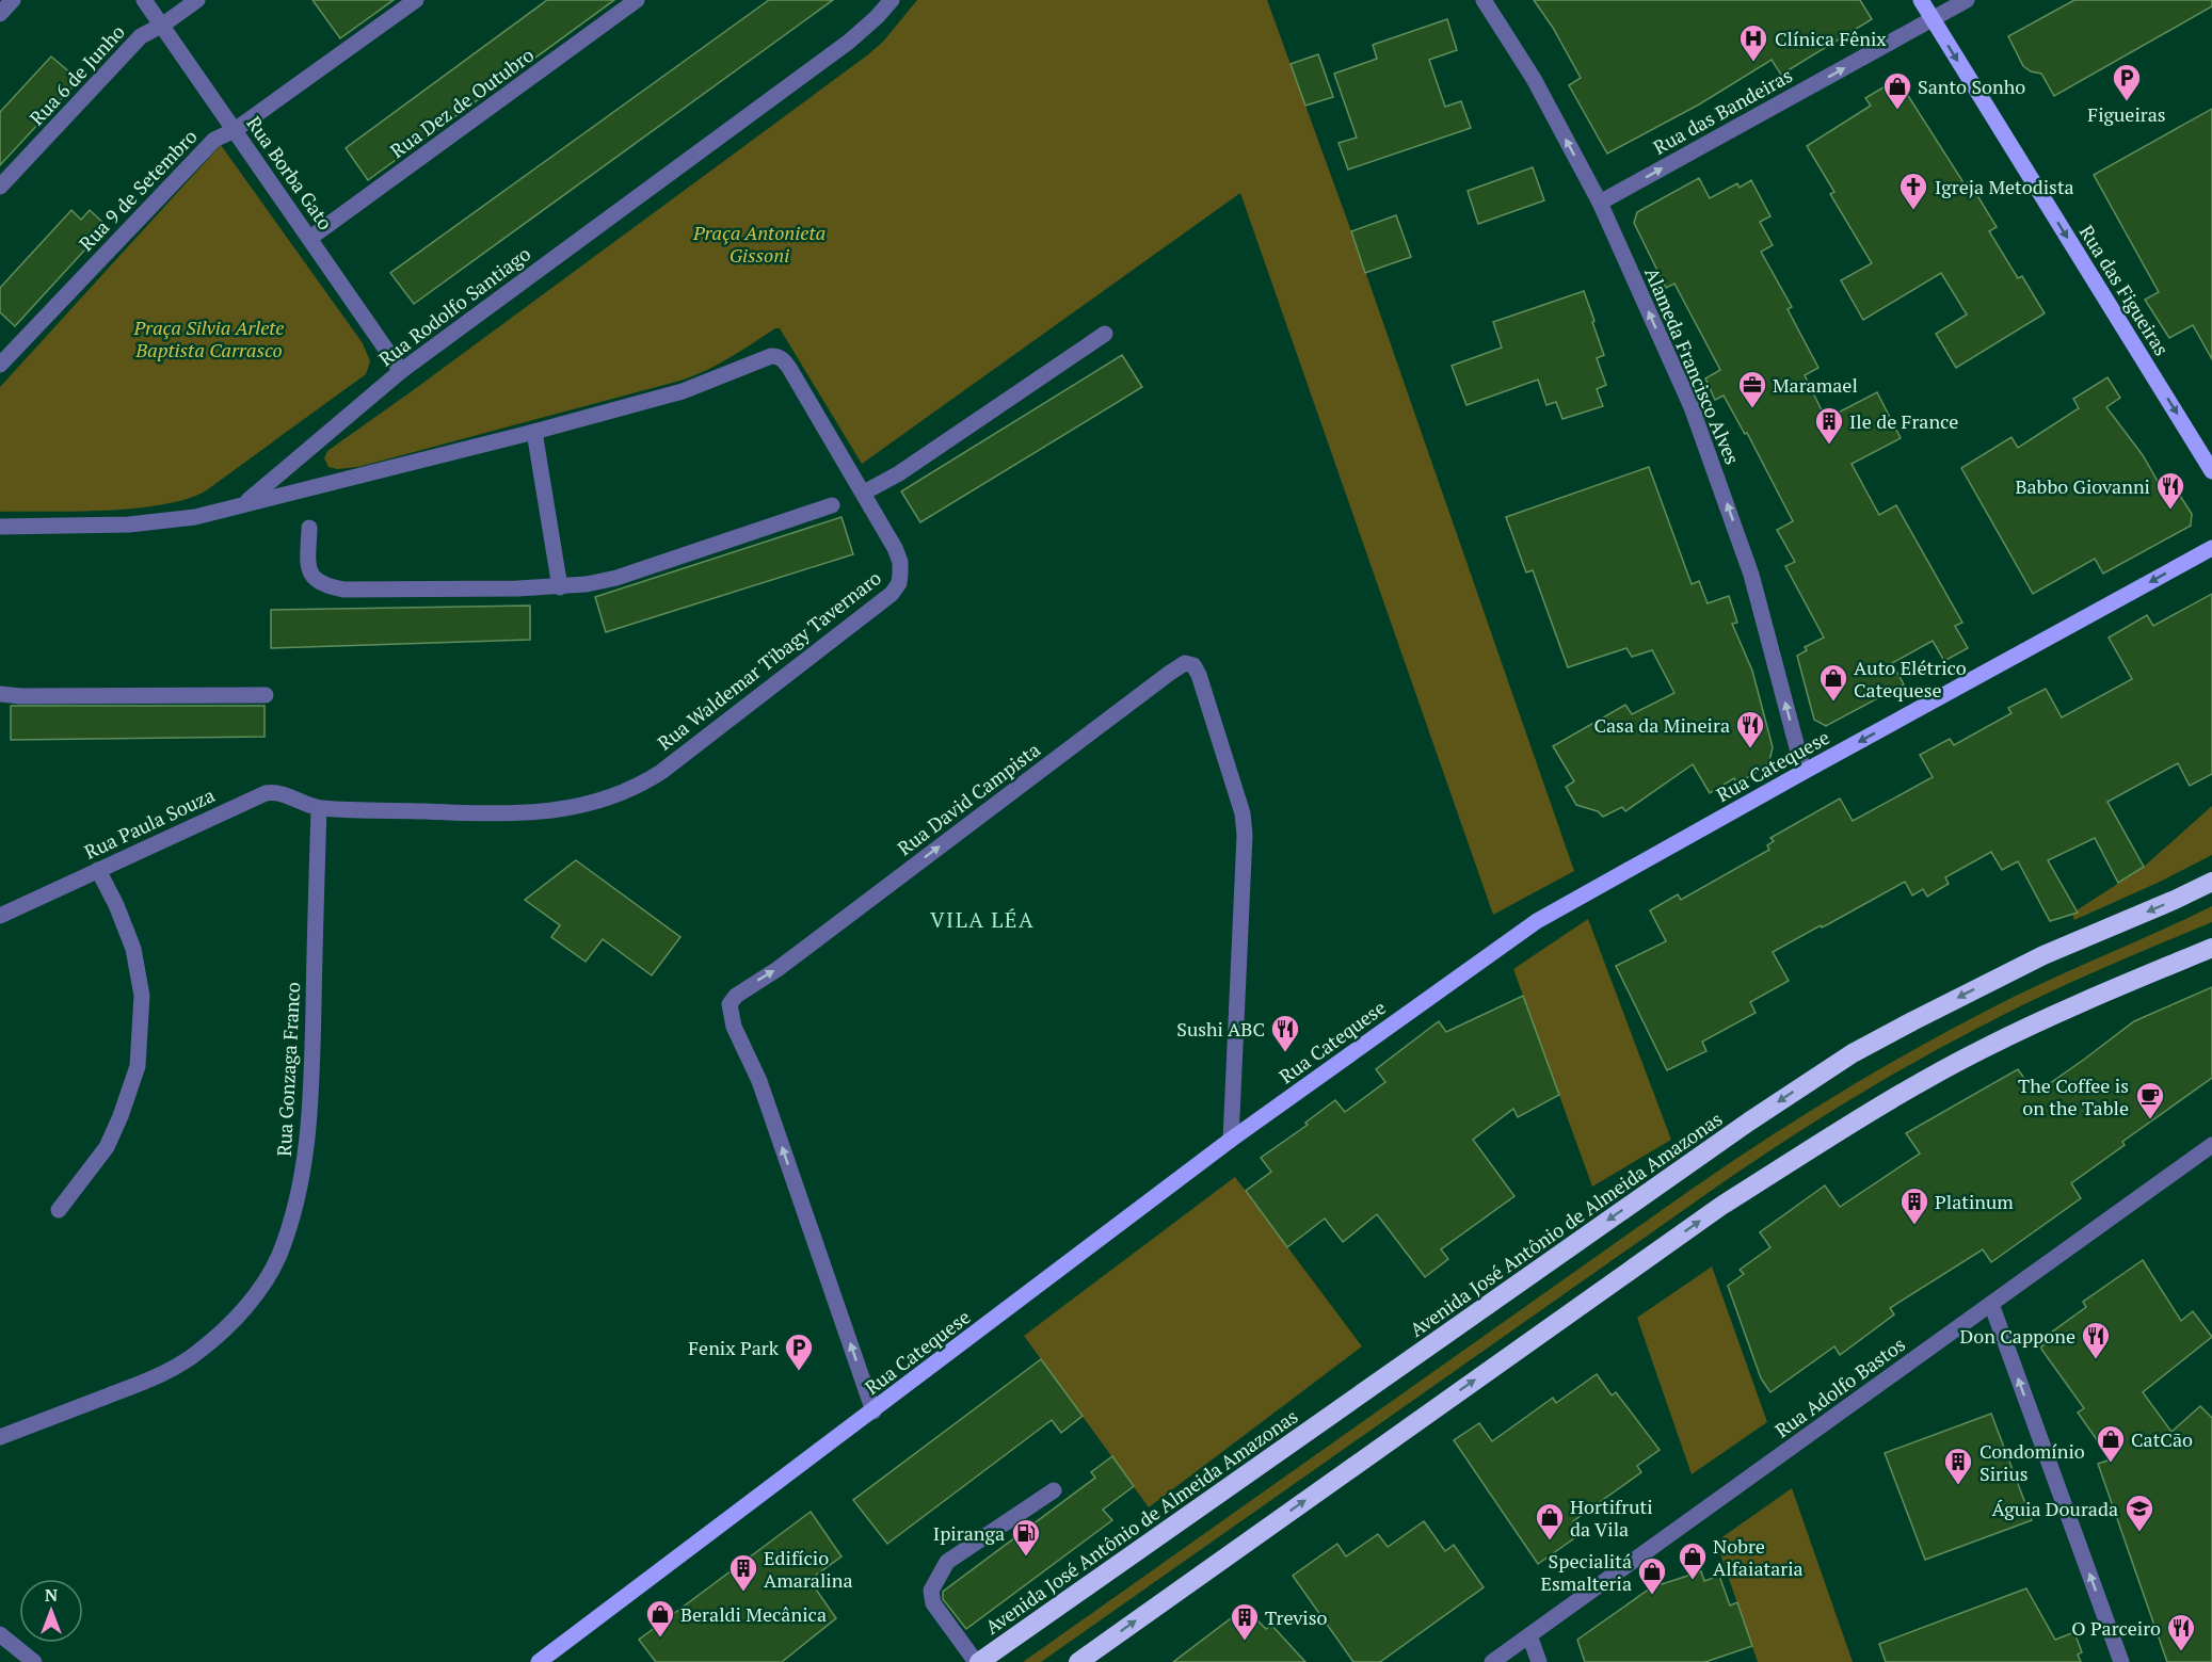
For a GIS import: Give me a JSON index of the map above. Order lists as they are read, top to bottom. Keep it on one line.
{"streets":{"highway":["Avenida José Antônio de Almeida Amazonas"],"main road":["Rua das Figueiras","Rua Catequese"],"street":["Rua 6 de Junho","Rua Dez de Outubro","Rua das Bandeiras","Rua Borba Gato","Rua 9 de Setembro","Rua Rodolfo Santiago","Alameda Francisco Alves","Rua Waldemar Tibagy Tavernaro","Rua David Campista","Rua Paula Souza","Rua Gonzaga Franco","Rua Adolfo Bastos"]},"crossings":[["Rua 6 de Junho","Rua Borba Gato"],["Rua Dez de Outubro","Rua Borba Gato"],["Rua das Bandeiras","Rua das Figueiras"],["Rua das Bandeiras","Alameda Francisco Alves"],["Rua Borba Gato","Rua 9 de Setembro"],["Rua Borba Gato","Rua Rodolfo Santiago"],["Rua Rodolfo Santiago","Rua Waldemar Tibagy Tavernaro"],["Alameda Francisco Alves","Rua Catequese"],["Rua Waldemar Tibagy Tavernaro","Rua Paula Souza"],["Rua Waldemar Tibagy Tavernaro","Rua Gonzaga Franco"],["Rua Catequese","Rua David Campista"],["Rua Paula Souza","Rua Gonzaga Franco"]],"one_way":["Rua das Bandeiras","Rua das Figueiras","Alameda Francisco Alves"],"districts":["VILA LÉA"],"parks":["Praça Antonieta Gissoni","Praça Silvia Arlete Baptista Carrasco"],"places":{"hospital":["Clínica Fênix"],"parking":["Figueiras","Fenix Park"],"shop":["Santo Sonho","Auto Elétrico Catequese","CatCão","Hortifruti da Vila","Nobre Alfaiataria","Specialitá Esmalteria","Beraldi Mecânica"],"church":["Igreja Metodista"],"office":["Maramael"],"building":["Ile de France","Platinum","Condomínio Sirius","Edifício Amaralina","Treviso"],"restaurant":["Babbo Giovanni","Casa da Mineira","Sushi ABC","Don Cappone","O Parceiro"],"cafe":["The Coffee is on the Table"],"school or university":["Águia Dourada"],"fuel station":["Ipiranga"]},"north":"top"}
